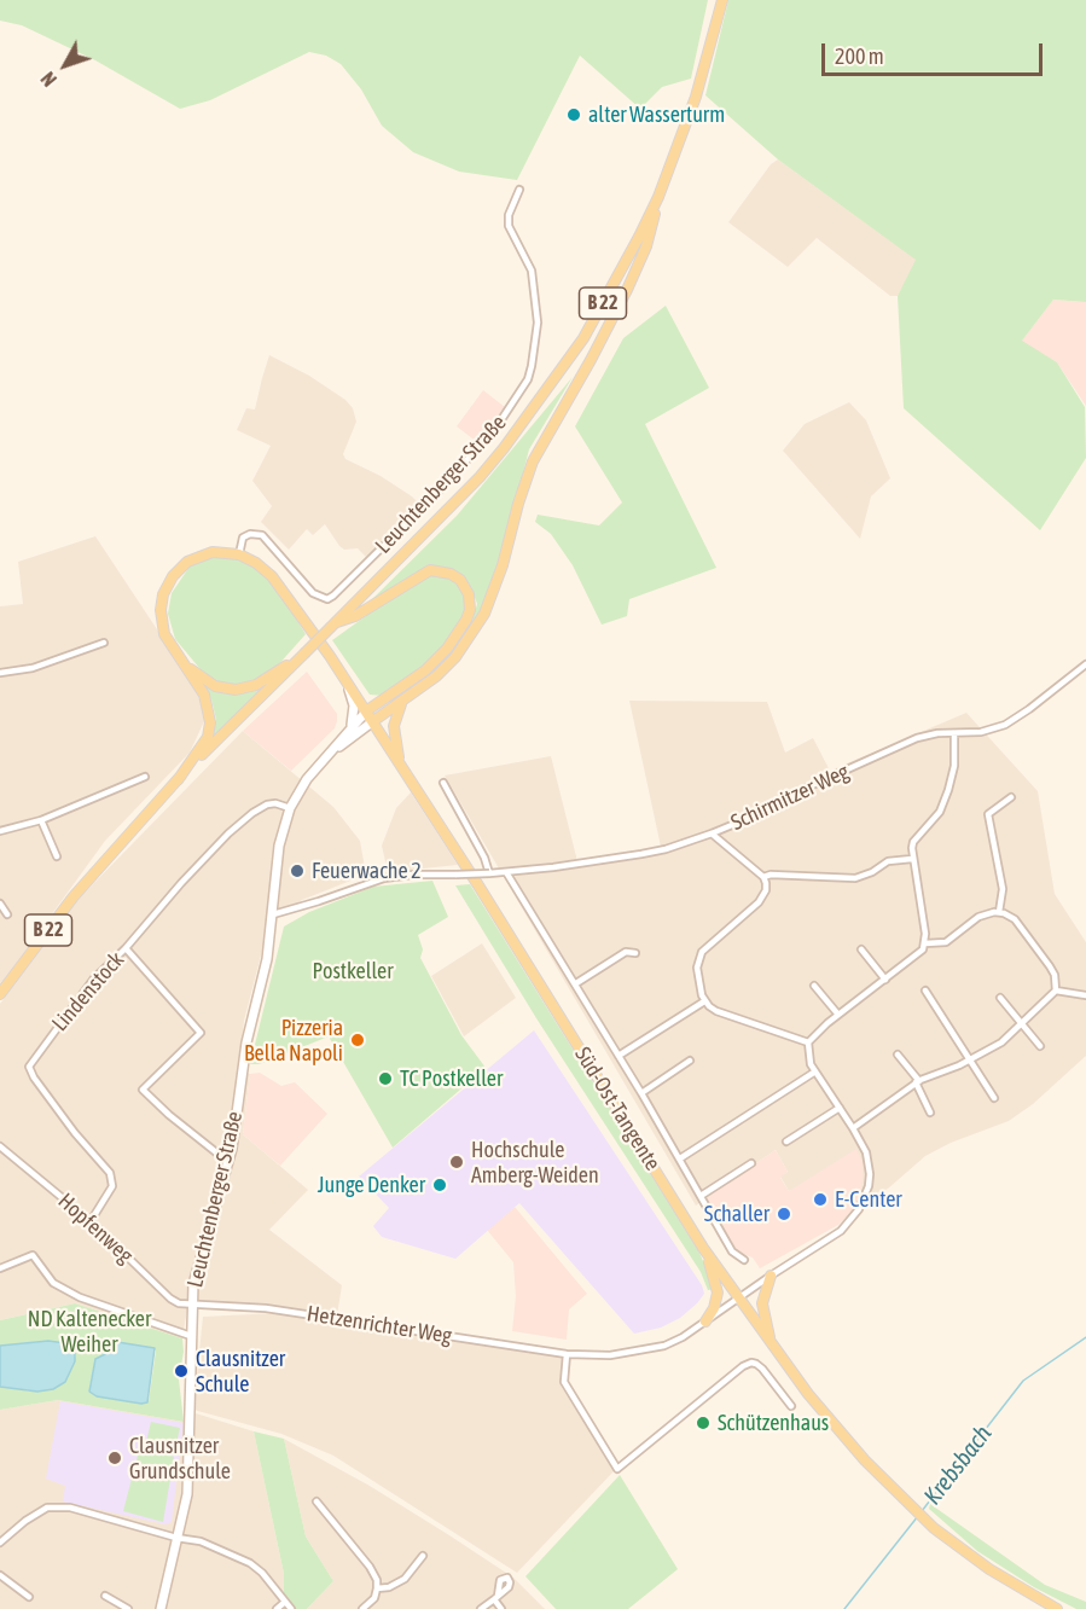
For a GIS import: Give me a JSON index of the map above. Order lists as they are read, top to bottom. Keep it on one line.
{"streets":{"main road":["B 22","Süd-Ost-Tangente"],"street":["Leuchtenberger Straße","Schirmitzer Weg","Lindenstock","Hopfenweg","Hetzenrichter Weg"]},"crossings":[["B 22","Leuchtenberger Straße"],["B 22","Süd-Ost-Tangente"],["Leuchtenberger Straße","Schirmitzer Weg"],["Leuchtenberger Straße","Lindenstock"],["Leuchtenberger Straße","Süd-Ost-Tangente"],["Leuchtenberger Straße","Hopfenweg"],["Leuchtenberger Straße","Hetzenrichter Weg"],["Lindenstock","Hopfenweg"],["Süd-Ost-Tangente","Hetzenrichter Weg"],["Hopfenweg","Hetzenrichter Weg"]],"water":["Krebsbach"],"parks":["Postkeller","ND Kaltenecker Weiher"],"places":["alter Wasserturm","Feuerwache 2","Pizzeria Bella Napoli","TC Postkeller","Hochschule Amberg-Weiden","Junge Denker","E-Center","Schaller","Clausnitzer Schule","Schützenhaus","Clausnitzer Grundschule"],"scale_bar":"200 m","north":"bottom left"}
